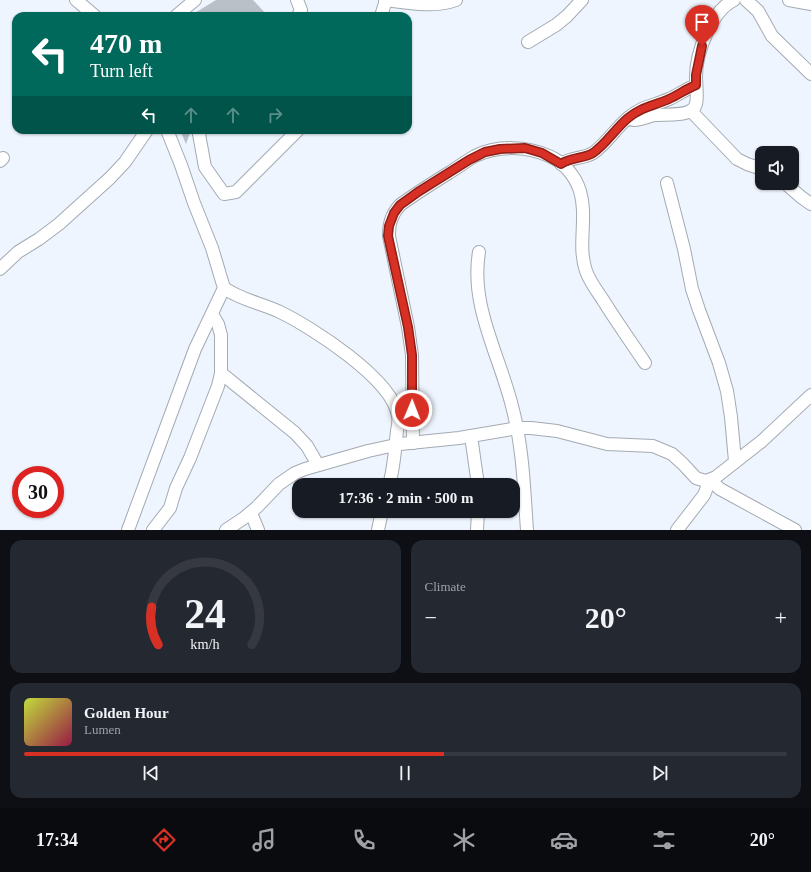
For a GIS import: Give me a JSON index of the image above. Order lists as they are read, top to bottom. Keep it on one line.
{"page":{"turn":["470 m","Turn left"],"limit":"30","trip":"17:36 · 2 min · 500 m","tile":"Climate","heat":["−","20°","+"],"song":["Golden Hour","Lumen"],"tabs":["17:34","20°"],"gauge":["24","km/h"]}}
